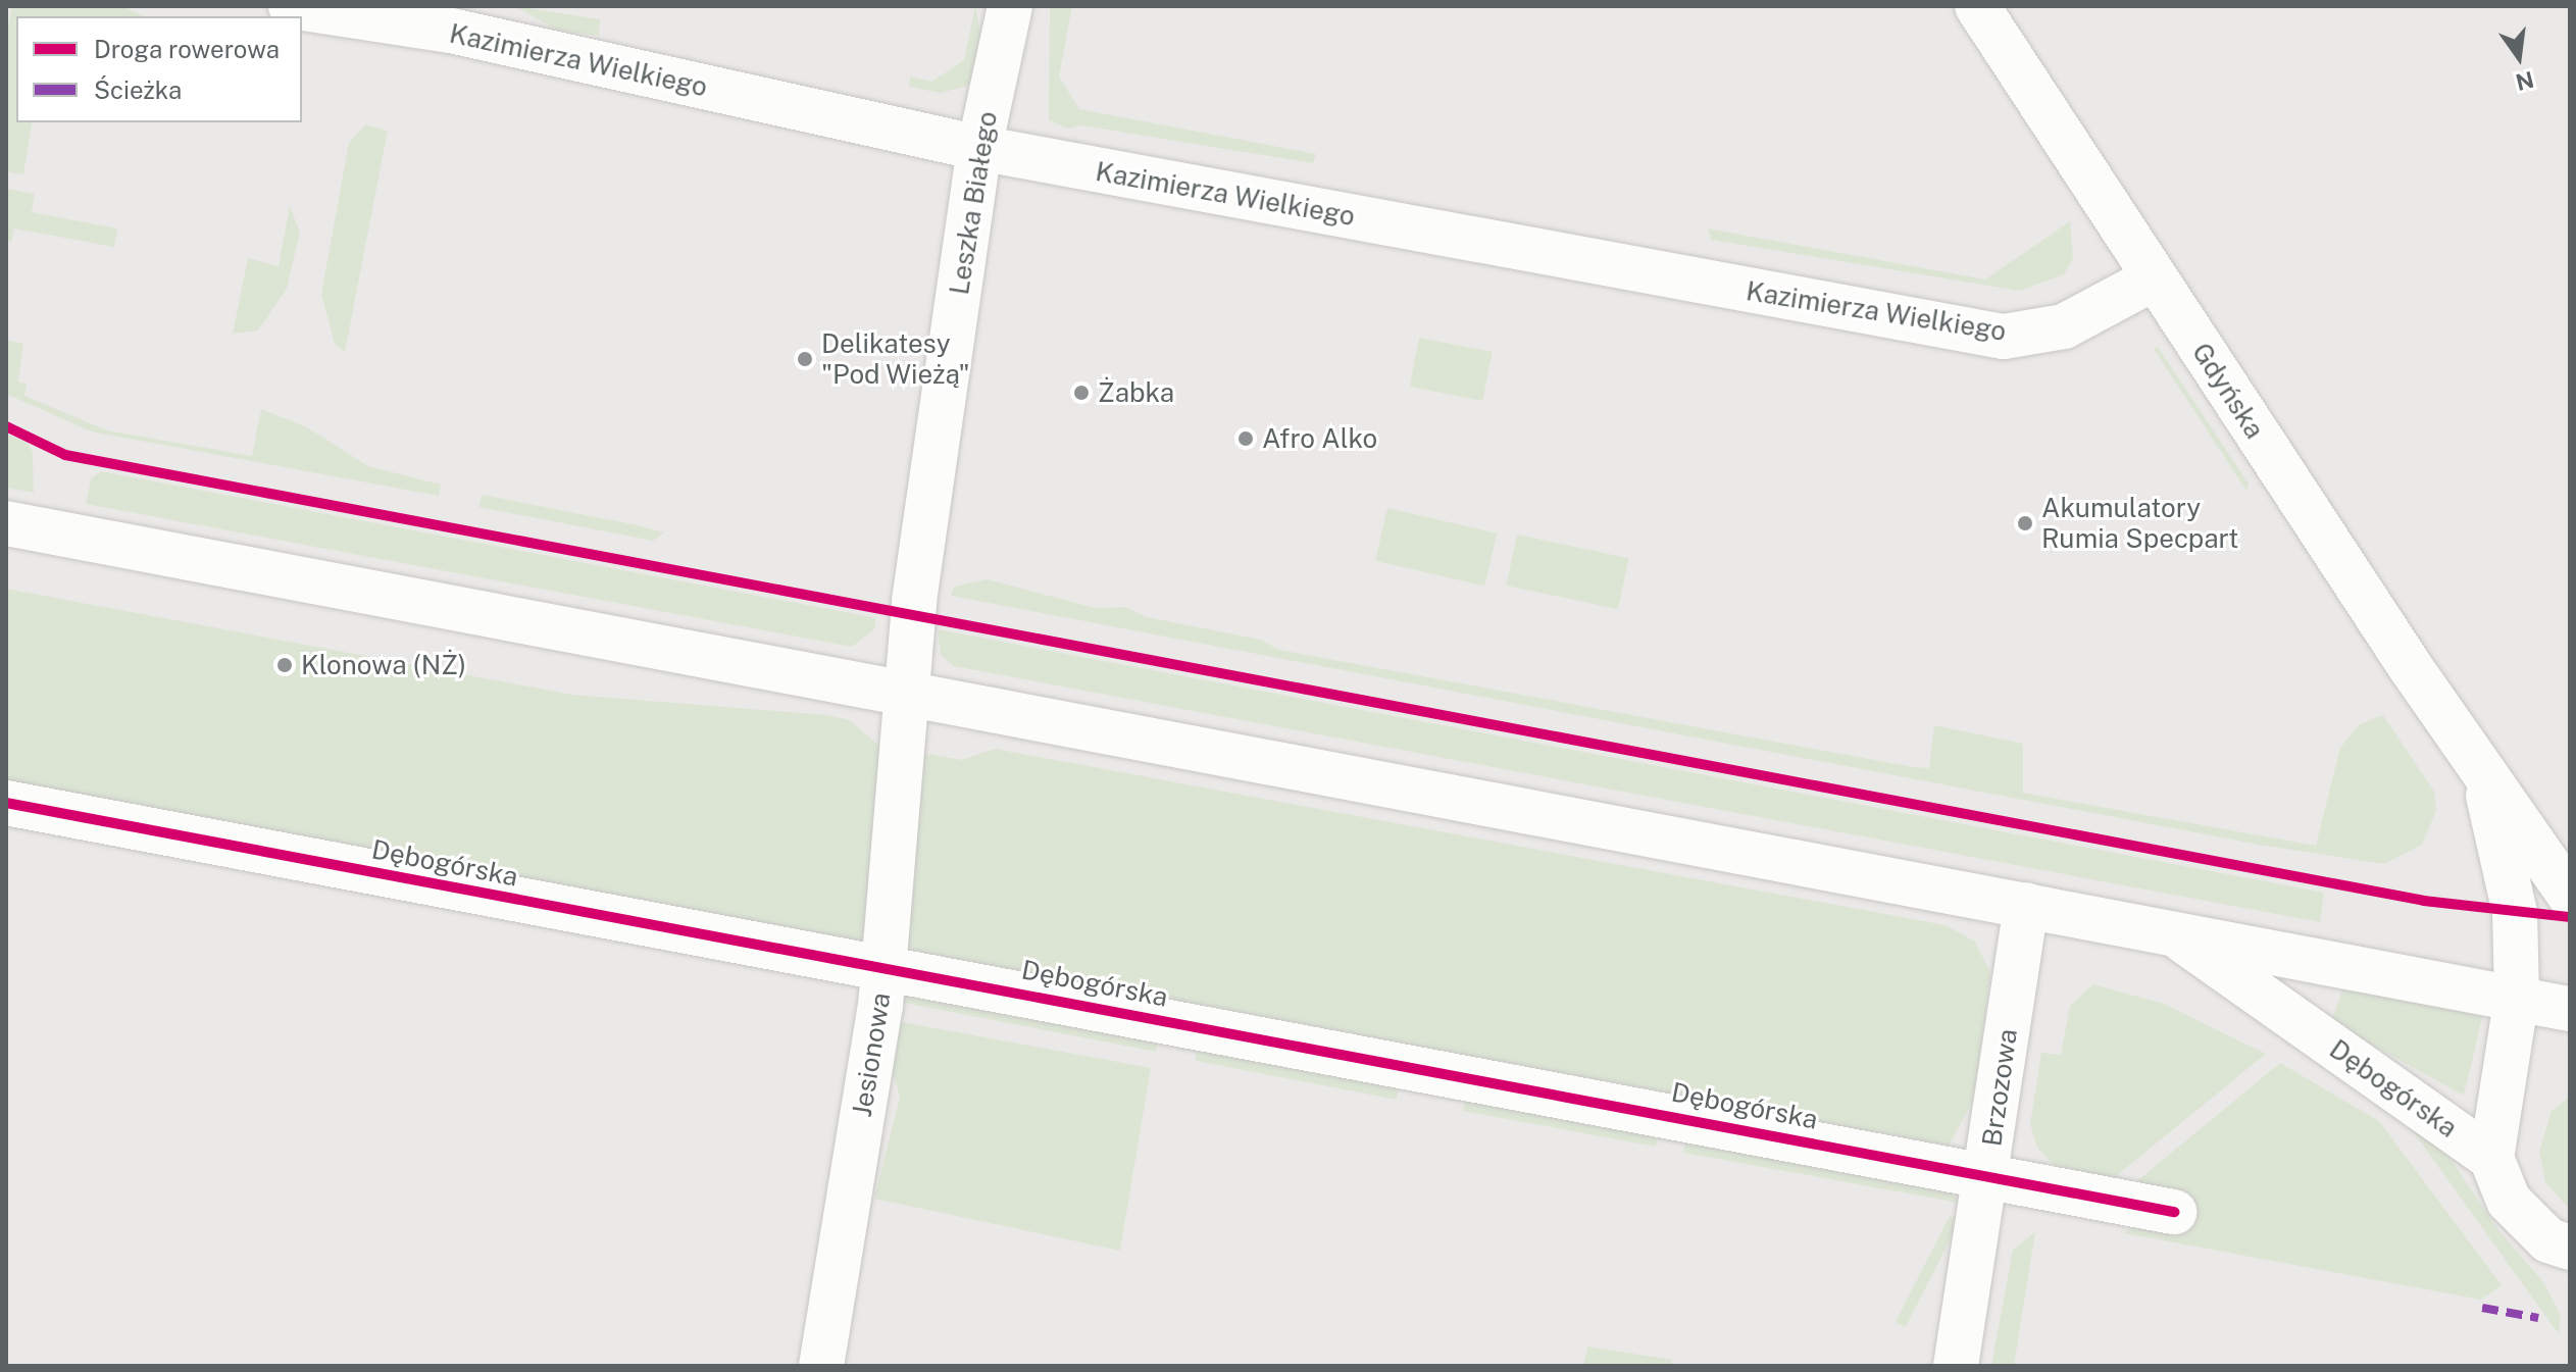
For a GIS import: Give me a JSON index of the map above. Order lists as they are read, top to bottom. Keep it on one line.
{"streets":{"street":["Kazimierza Wielkiego","Leszka Białego","Gdyńska","Dębogórska","Jesionowa","Brzozowa"]},"crossings":[["Kazimierza Wielkiego","Leszka Białego"],["Kazimierza Wielkiego","Gdyńska"],["Leszka Białego","Dębogórska"],["Leszka Białego","Jesionowa"],["Gdyńska","Dębogórska"],["Dębogórska","Jesionowa"],["Dębogórska","Brzozowa"]],"places":["Delikatesy \"Pod Wieżą\"","Żabka","Afro Alko","Akumulatory Rumia Specpart","Klonowa (NŻ)"],"legend":["Droga rowerowa","Ścieżka"],"north":"bottom"}
